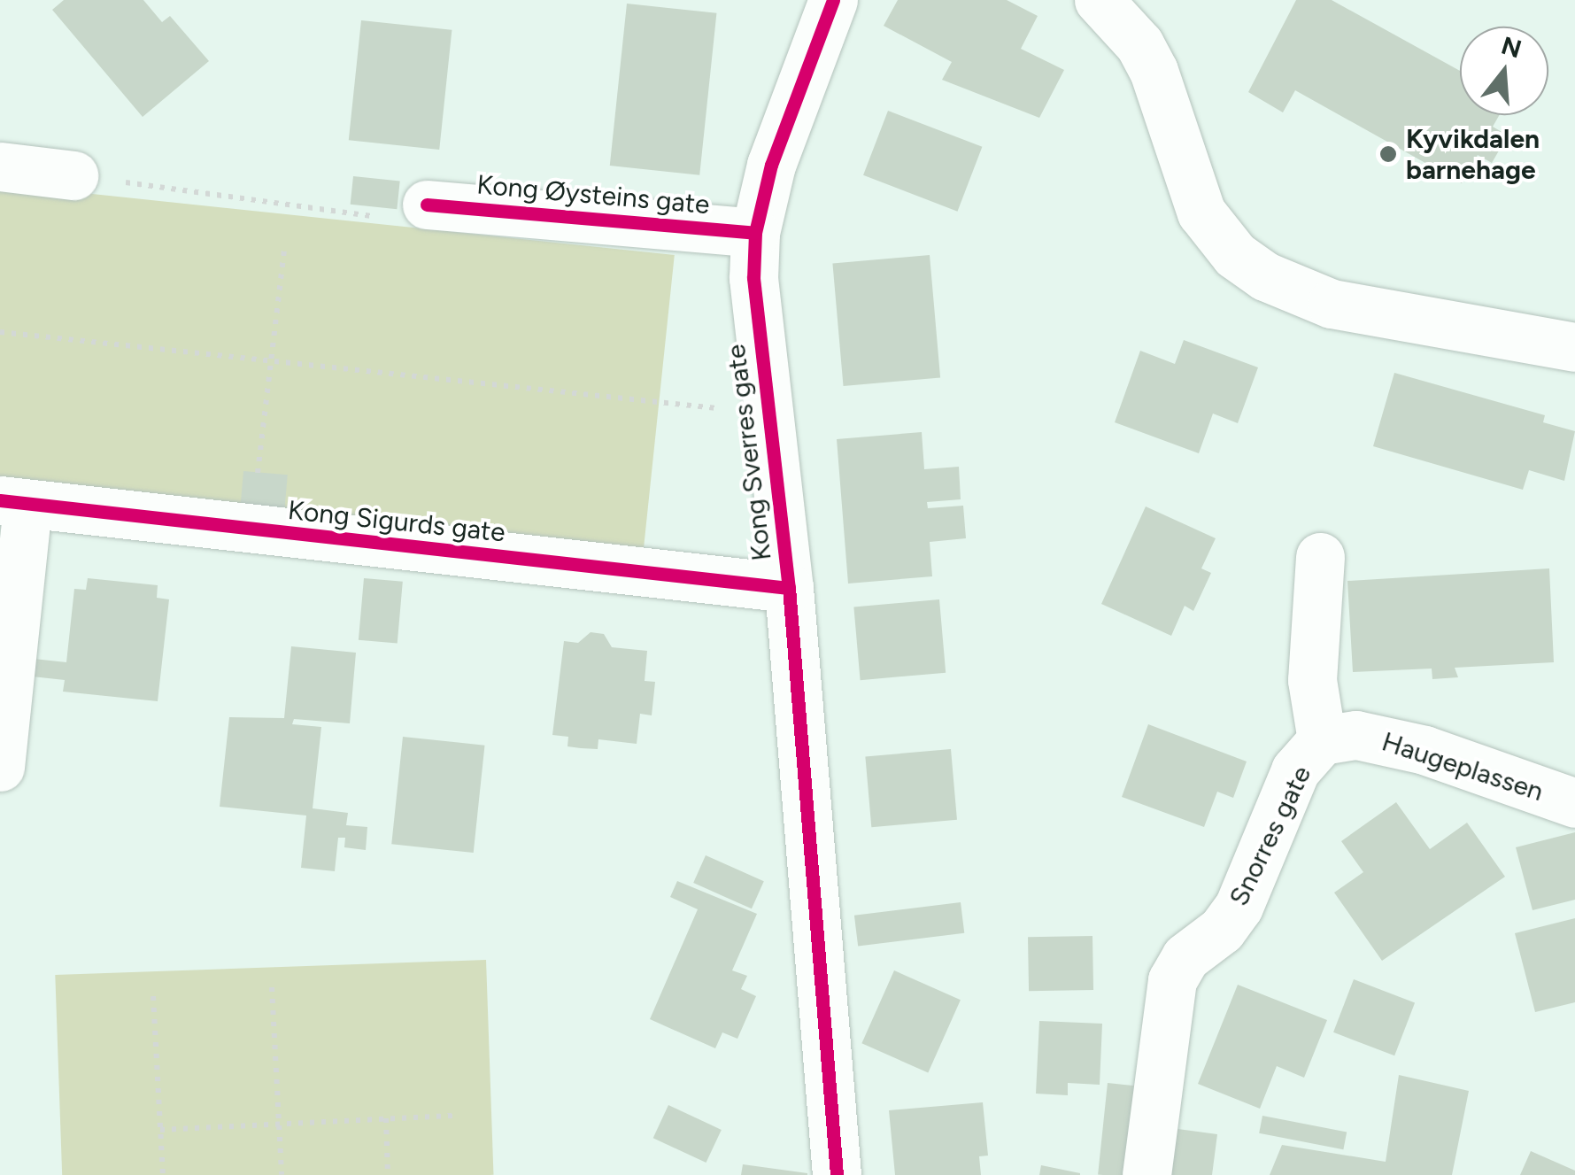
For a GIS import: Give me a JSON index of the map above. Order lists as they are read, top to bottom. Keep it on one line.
{"streets":{"street":["Kong Øysteins gate","Kong Sverres gate","Kong Sigurds gate","Haugeplassen","Snorres gate"]},"crossings":[["Kong Øysteins gate","Kong Sverres gate"],["Kong Sverres gate","Kong Sigurds gate"],["Haugeplassen","Snorres gate"]],"places":["Kyvikdalen barnehage"],"north":"top"}
